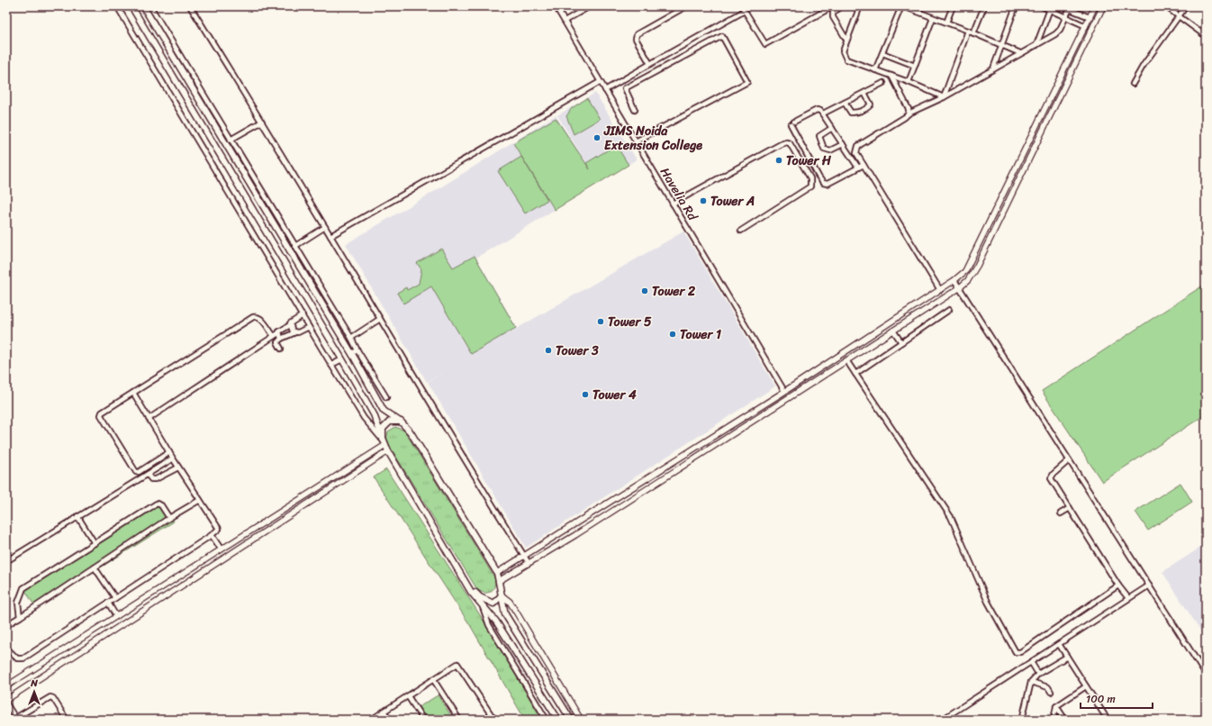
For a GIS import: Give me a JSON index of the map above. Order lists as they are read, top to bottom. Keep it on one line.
{"streets":{"street":["Havelia Rd"]},"places":["JIMS Noida Extension College","Tower H","Tower A","Tower 2","Tower 5","Tower 1","Tower 3","Tower 4"],"scale_bar":"100 m","north":"top"}
